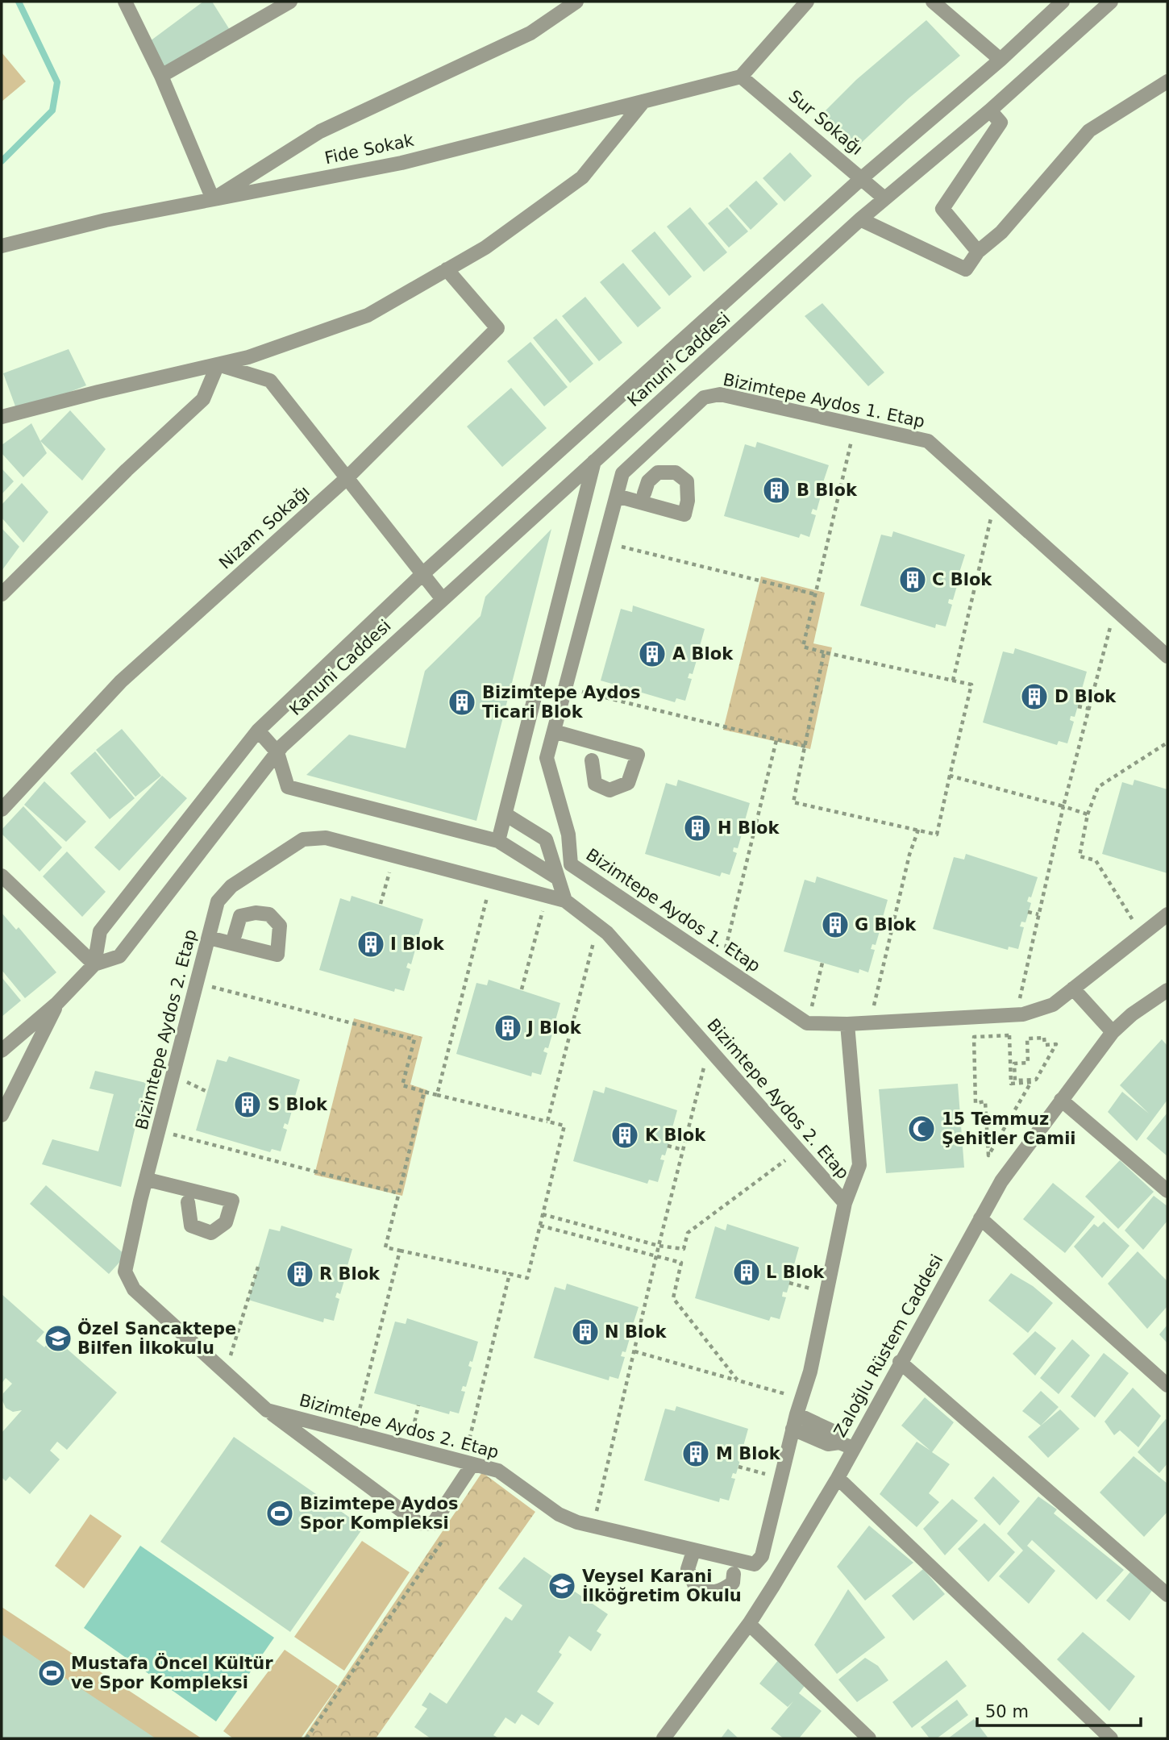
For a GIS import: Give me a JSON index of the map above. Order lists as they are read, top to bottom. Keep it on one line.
{"streets":{"street":["Sur Sokağı","Fide Sokak","Kanuni Caddesi","Bizimtepe Aydos 1. Etap","Nizam Sokağı","Bizimtepe Aydos 2. Etap","Zaloğlu Rüstem Caddesi"]},"crossings":[["Sur Sokağı","Fide Sokak"],["Sur Sokağı","Kanuni Caddesi"]],"places":{"building":["B Blok","C Blok","A Blok","D Blok","Bizimtepe Aydos Ticari Blok","H Blok","G Blok","I Blok","J Blok","S Blok","K Blok","L Blok","R Blok","N Blok","M Blok"],"mosque":["15 Temmuz Şehitler Camii"],"school or university":["Özel Sancaktepe Bilfen İlkokulu","Veysel Karani İlköğretim Okulu"],"sports":["Bizimtepe Aydos Spor Kompleksi","Mustafa Öncel Kültür ve Spor Kompleksi"]},"scale_bar":"50 m"}
